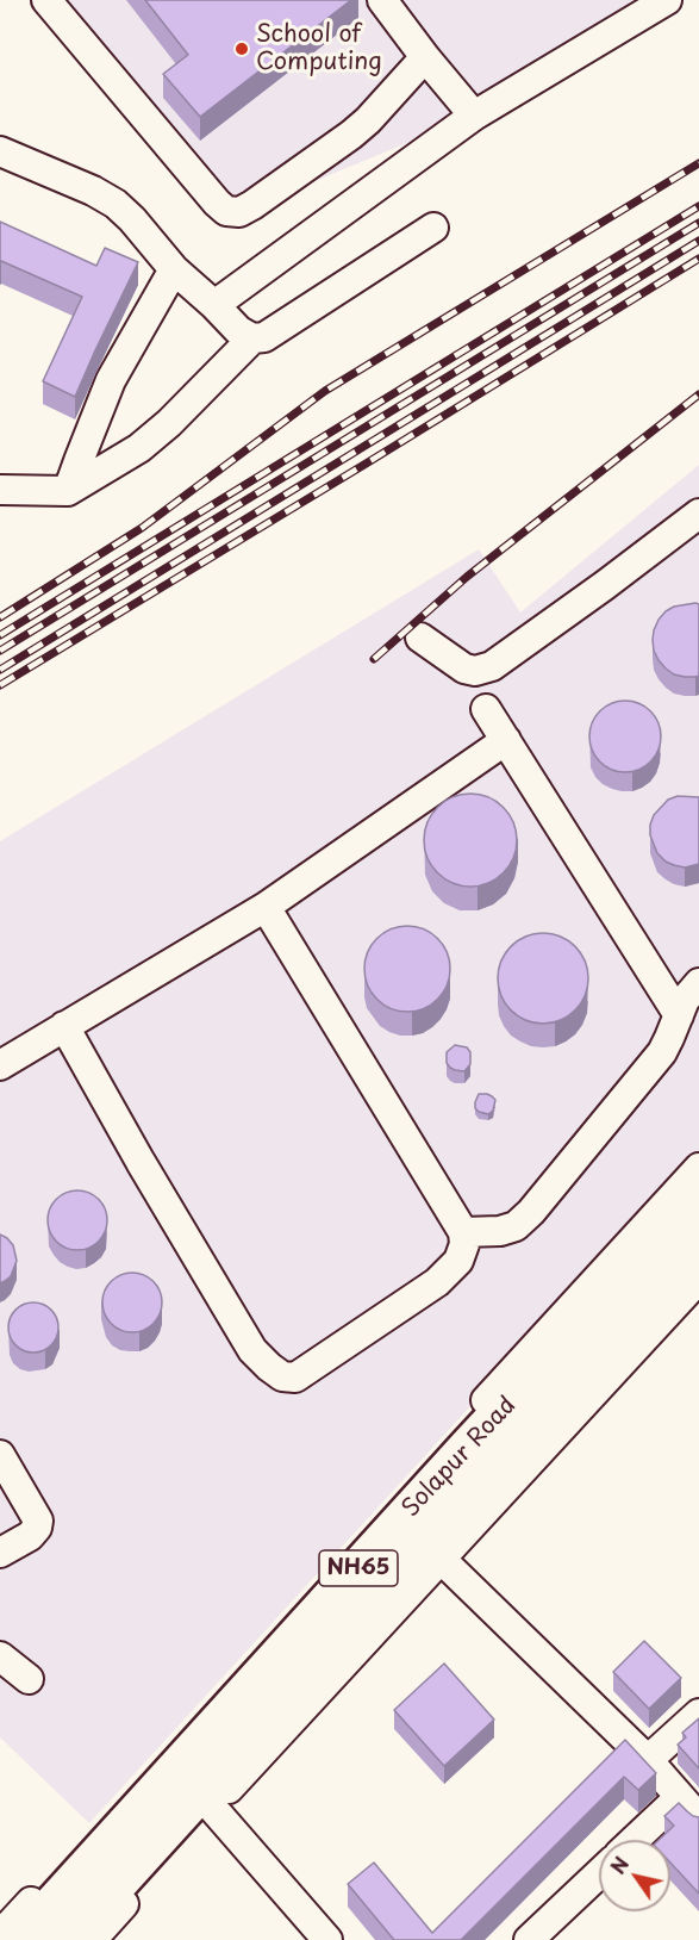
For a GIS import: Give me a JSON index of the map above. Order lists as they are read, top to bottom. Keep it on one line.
{"streets":{"highway":["Solapur Road","NH65"]},"places":["School of Computing"],"north":"top left"}
